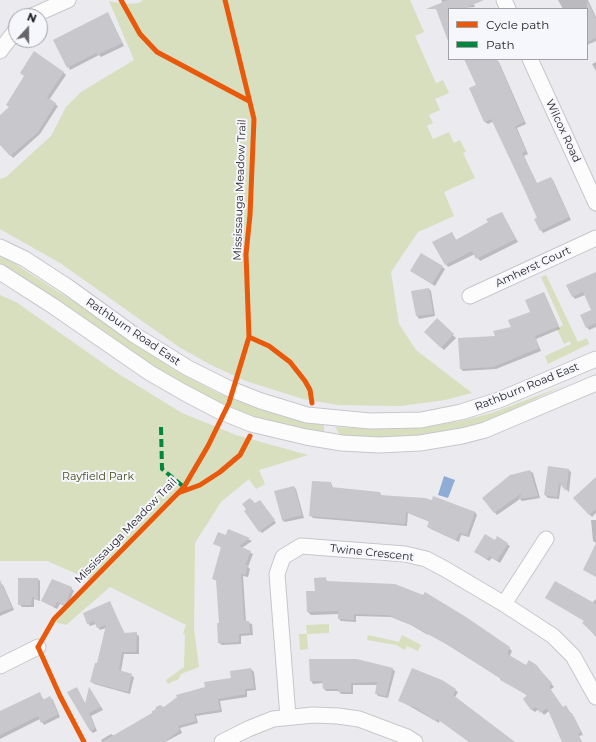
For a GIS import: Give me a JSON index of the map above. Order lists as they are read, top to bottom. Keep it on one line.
{"streets":{"street":["Wilcox Road","Amherst Court","Rathburn Road East","Twine Crescent"],"cycle path":["Mississauga Meadow Trail"]},"parks":["Rayfield Park"],"legend":["Cycle path","Path"],"north":"top"}
